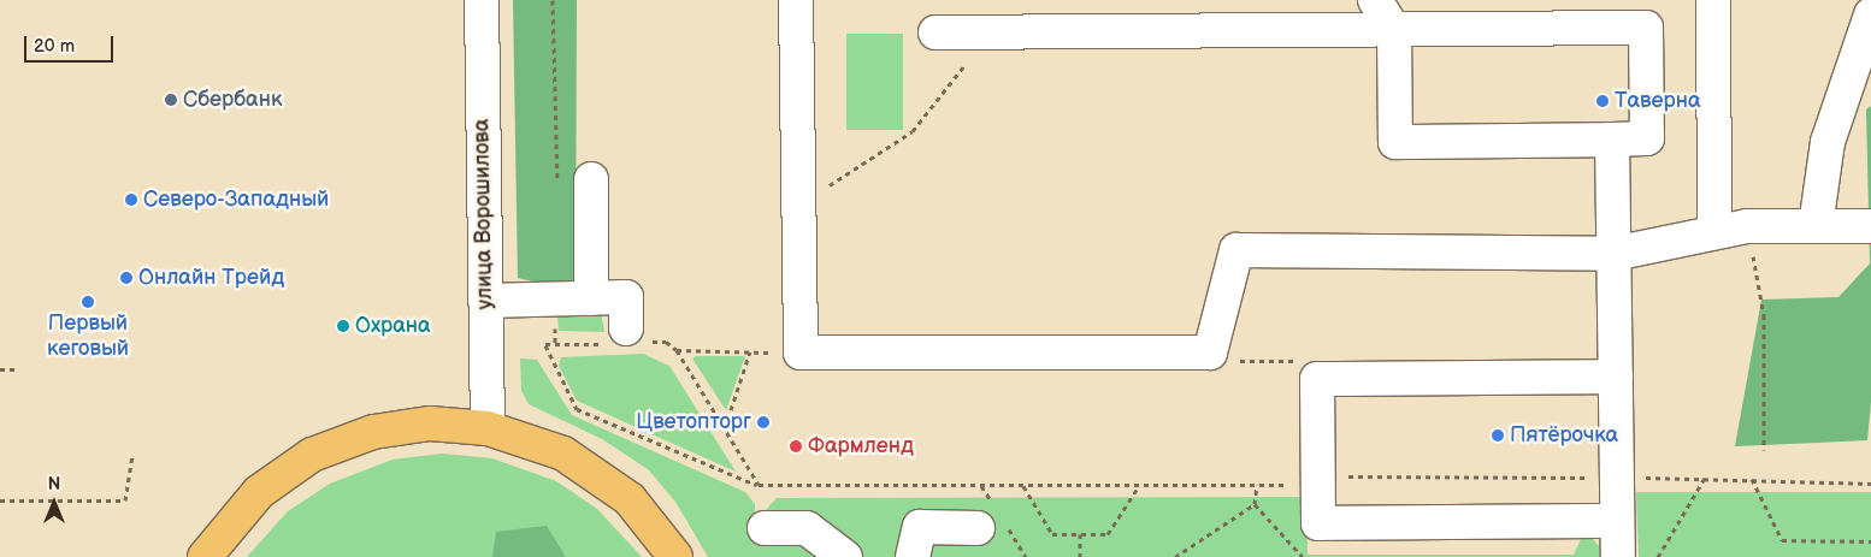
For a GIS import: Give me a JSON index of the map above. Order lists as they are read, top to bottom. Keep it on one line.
{"streets":{"street":["улица Ворошилова"]},"places":["Сбербанк","Таверна","Северо-Западный","Онлайн Трейд","Первый кеговый","Охрана","Цветопторг","Пятёрочка","Фармленд"],"scale_bar":"20 m","north":"top"}
